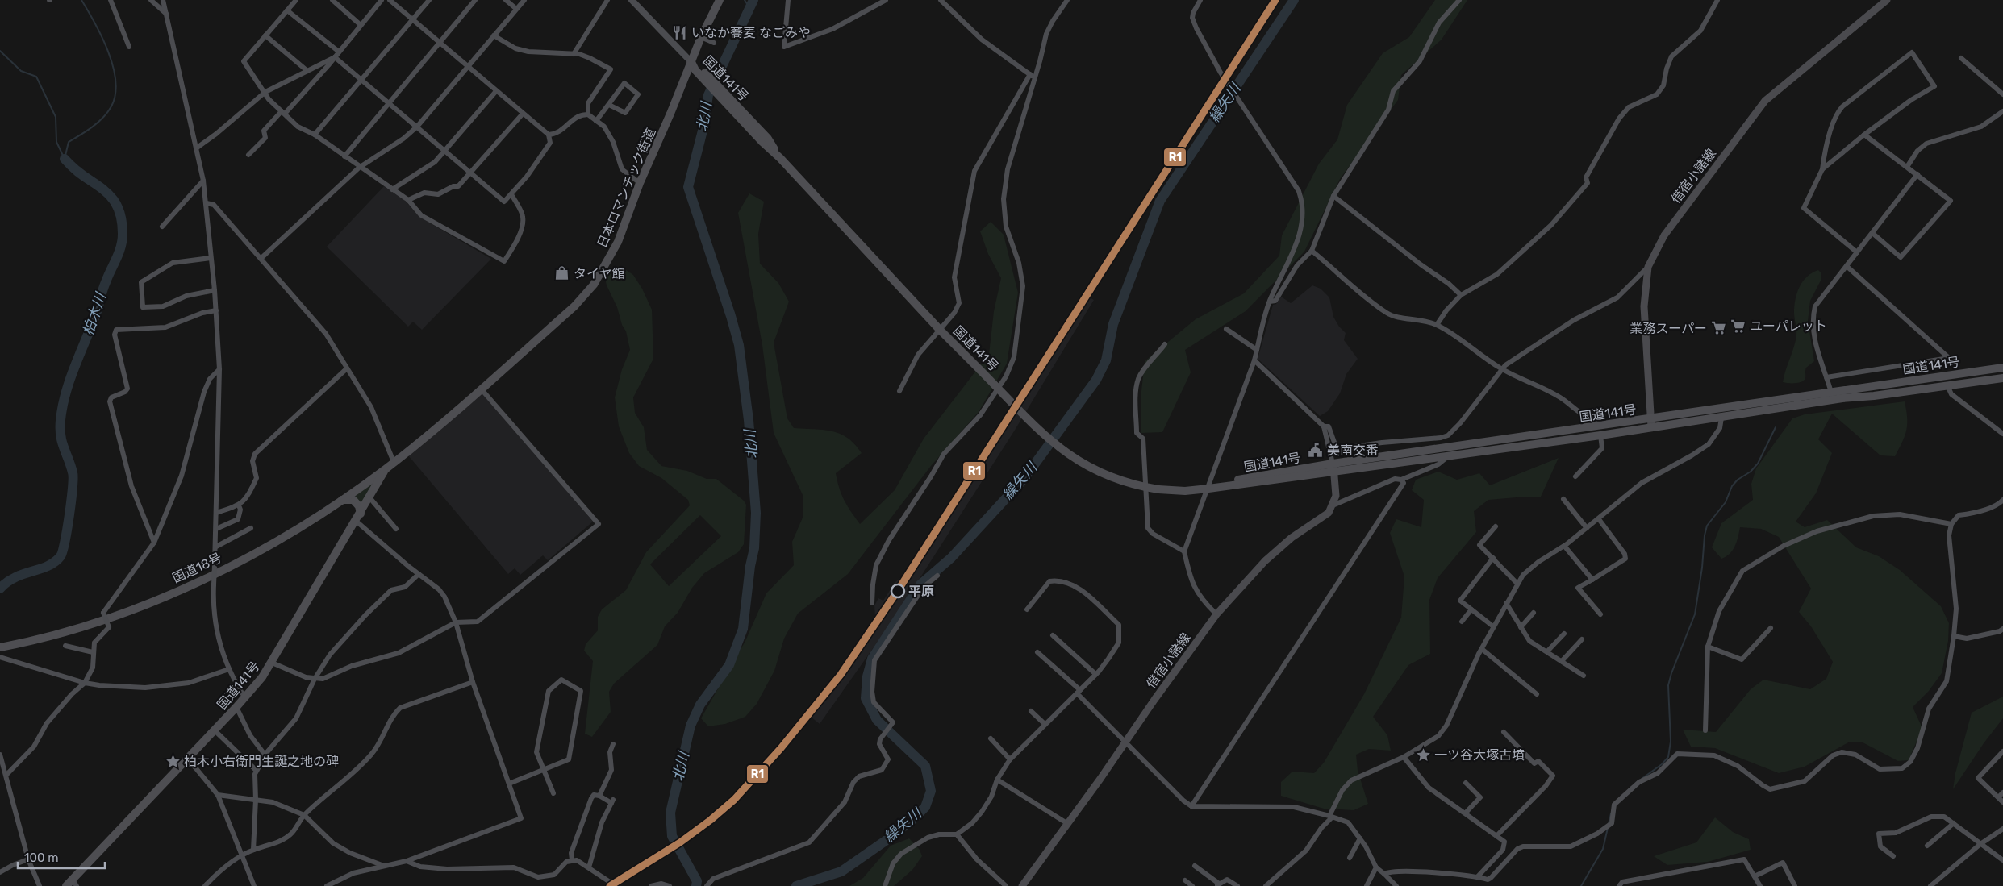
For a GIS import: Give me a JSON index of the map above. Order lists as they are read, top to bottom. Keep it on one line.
{"streets":{"highway":["国道141号","日本ロマンチック街道","国道18号"],"main road":["借宿小諸線"]},"crossings":[["国道141号","借宿小諸線"],["国道141号","日本ロマンチック街道"],["国道141号","国道18号"],["日本ロマンチック街道","国道18号"]],"water":["繰矢川","北川","柏木川"],"places":{"restaurant":["いなか蕎麦 なごみや"],"shop":["タイヤ館"],"supermarket":["ユーパレット","業務スーパー"],"public building":["美南交番"],"other":["平原"],"place":["一ツ谷大塚古墳","柏木小右衛門生誕之地の碑"]},"lines":["transit line R1"],"scale_bar":"100 m"}
